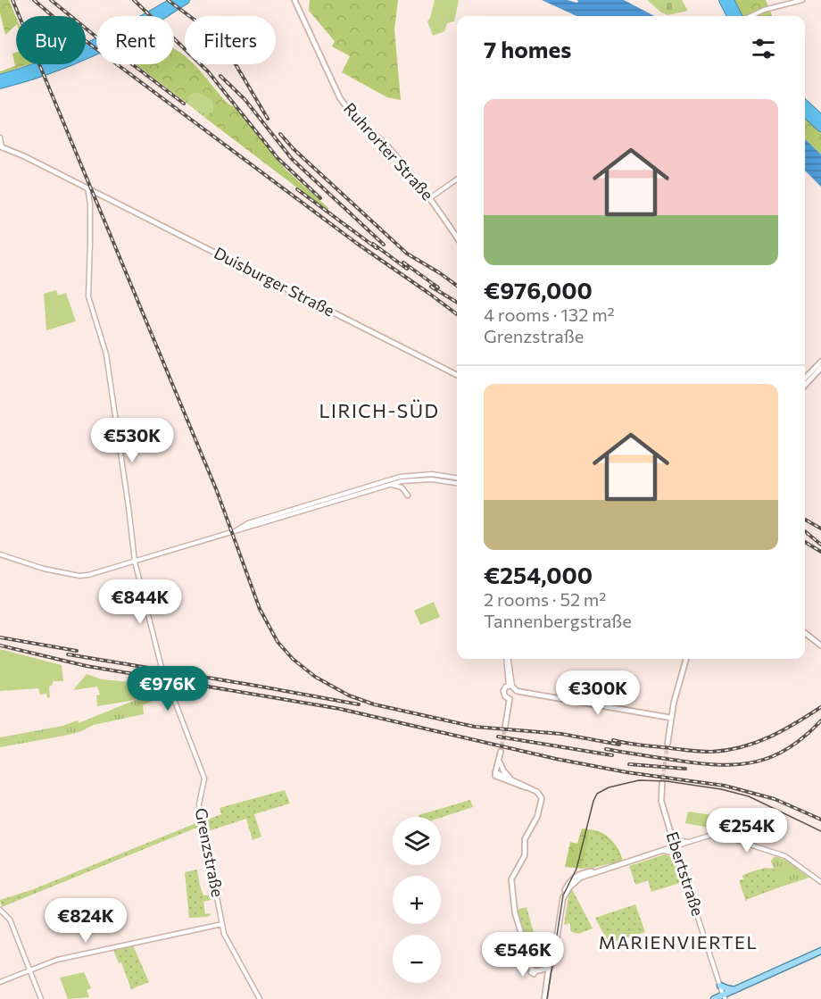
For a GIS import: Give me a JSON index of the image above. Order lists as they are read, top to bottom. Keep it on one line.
{"streets":{"main road":["Ruhrorter Straße","Duisburger Straße","Ebertstraße"],"street":["Grenzstraße"]},"crossings":[["Duisburger Straße","Grenzstraße"]],"districts":["LIRICH-SÜD","MARIENVIERTEL"],"page":{"chip":["Buy","Rent","Filters"],"heading":"7 homes","list":[{"name":"€976,000","note":"4 rooms · 132 m² · Grenzstraße"},{"name":"€254,000","note":"2 rooms · 52 m² · Tannenbergstraße"}],"price":["€530K","€844K","€976K","€300K","€254K","€824K","€546K"],"map_buttons":["+","−"]}}
